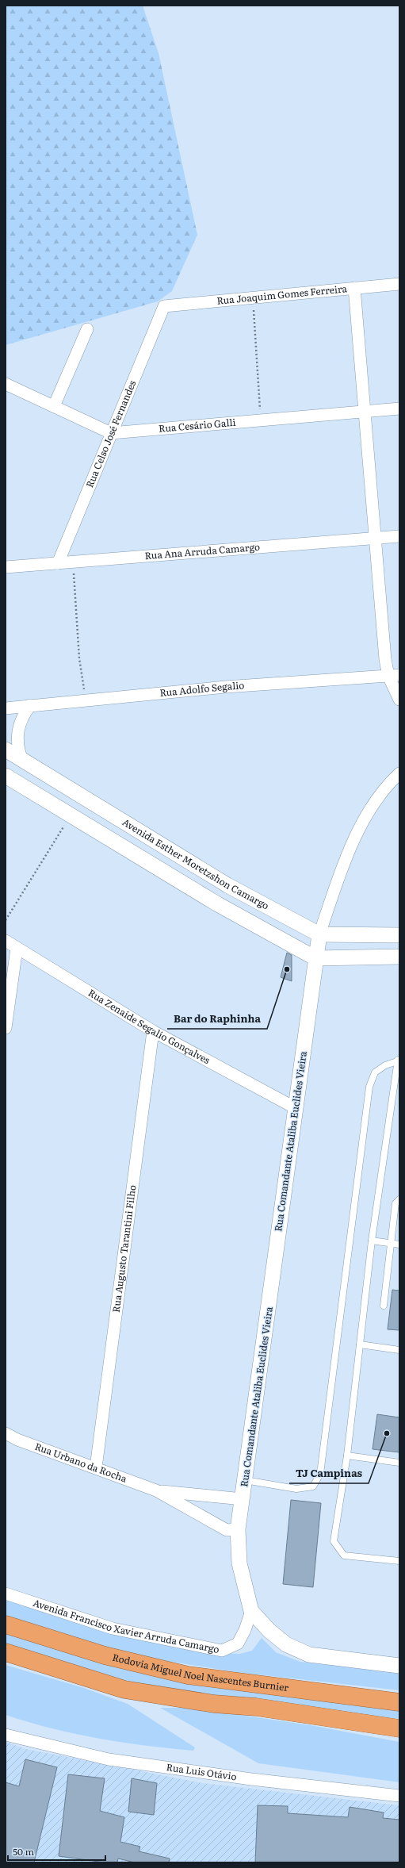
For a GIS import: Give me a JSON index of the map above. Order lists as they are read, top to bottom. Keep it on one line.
{"streets":{"highway":["Rodovia Miguel Noel Nascentes Burnier"],"street":["Rua Joaquim Gomes Ferreira","Rua Cesário Galli","Rua Celso José Fernandes","Rua Ana Arruda Camargo","Rua Adolfo Segalio","Avenida Esther Moretzshon Camargo","Rua Zenaide Segalio Gonçalves","Rua Comandante Ataliba Euclides Vieira","Rua Augusto Tarantini Filho","Rua Urbano da Rocha","Avenida Francisco Xavier Arruda Camargo","Rua Luis Otávio"]},"crossings":[["Rua Joaquim Gomes Ferreira","Rua Celso José Fernandes"],["Rua Cesário Galli","Rua Celso José Fernandes"],["Rua Celso José Fernandes","Rua Ana Arruda Camargo"],["Avenida Esther Moretzshon Camargo","Rua Comandante Ataliba Euclides Vieira"],["Rua Zenaide Segalio Gonçalves","Rua Comandante Ataliba Euclides Vieira"],["Rua Zenaide Segalio Gonçalves","Rua Augusto Tarantini Filho"],["Rua Comandante Ataliba Euclides Vieira","Rua Urbano da Rocha"],["Rua Comandante Ataliba Euclides Vieira","Avenida Francisco Xavier Arruda Camargo"],["Rua Augusto Tarantini Filho","Rua Urbano da Rocha"]],"places":["Bar do Raphinha","TJ Campinas"],"scale_bar":"50 m"}
